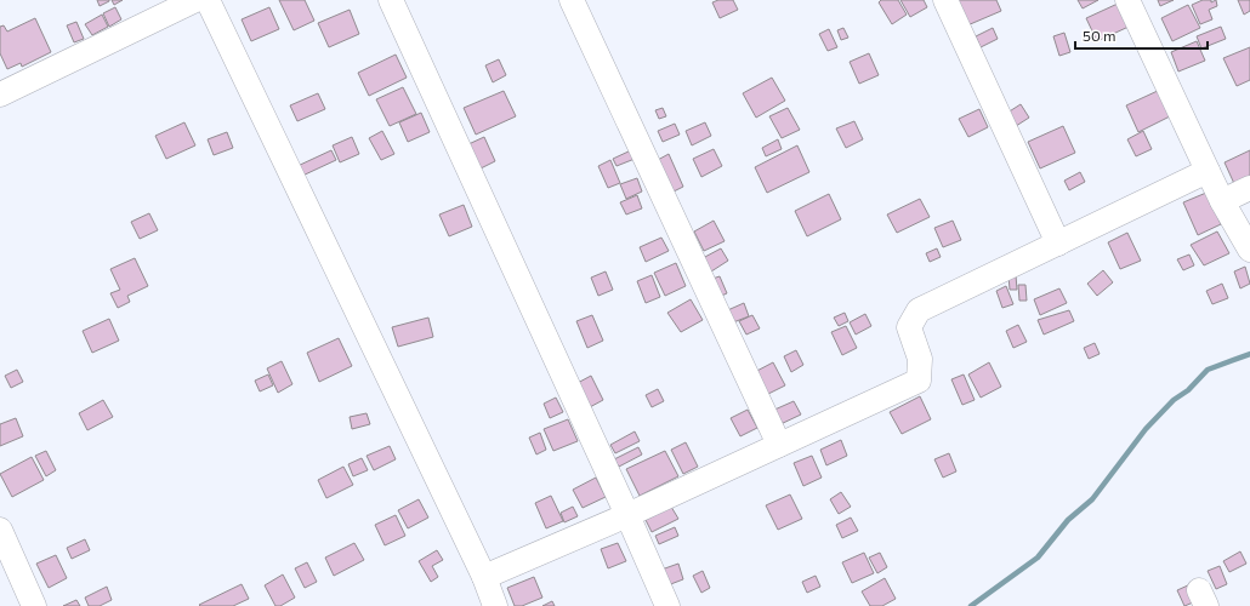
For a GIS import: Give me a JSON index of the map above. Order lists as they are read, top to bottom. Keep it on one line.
{"scale_bar":"50 m"}
